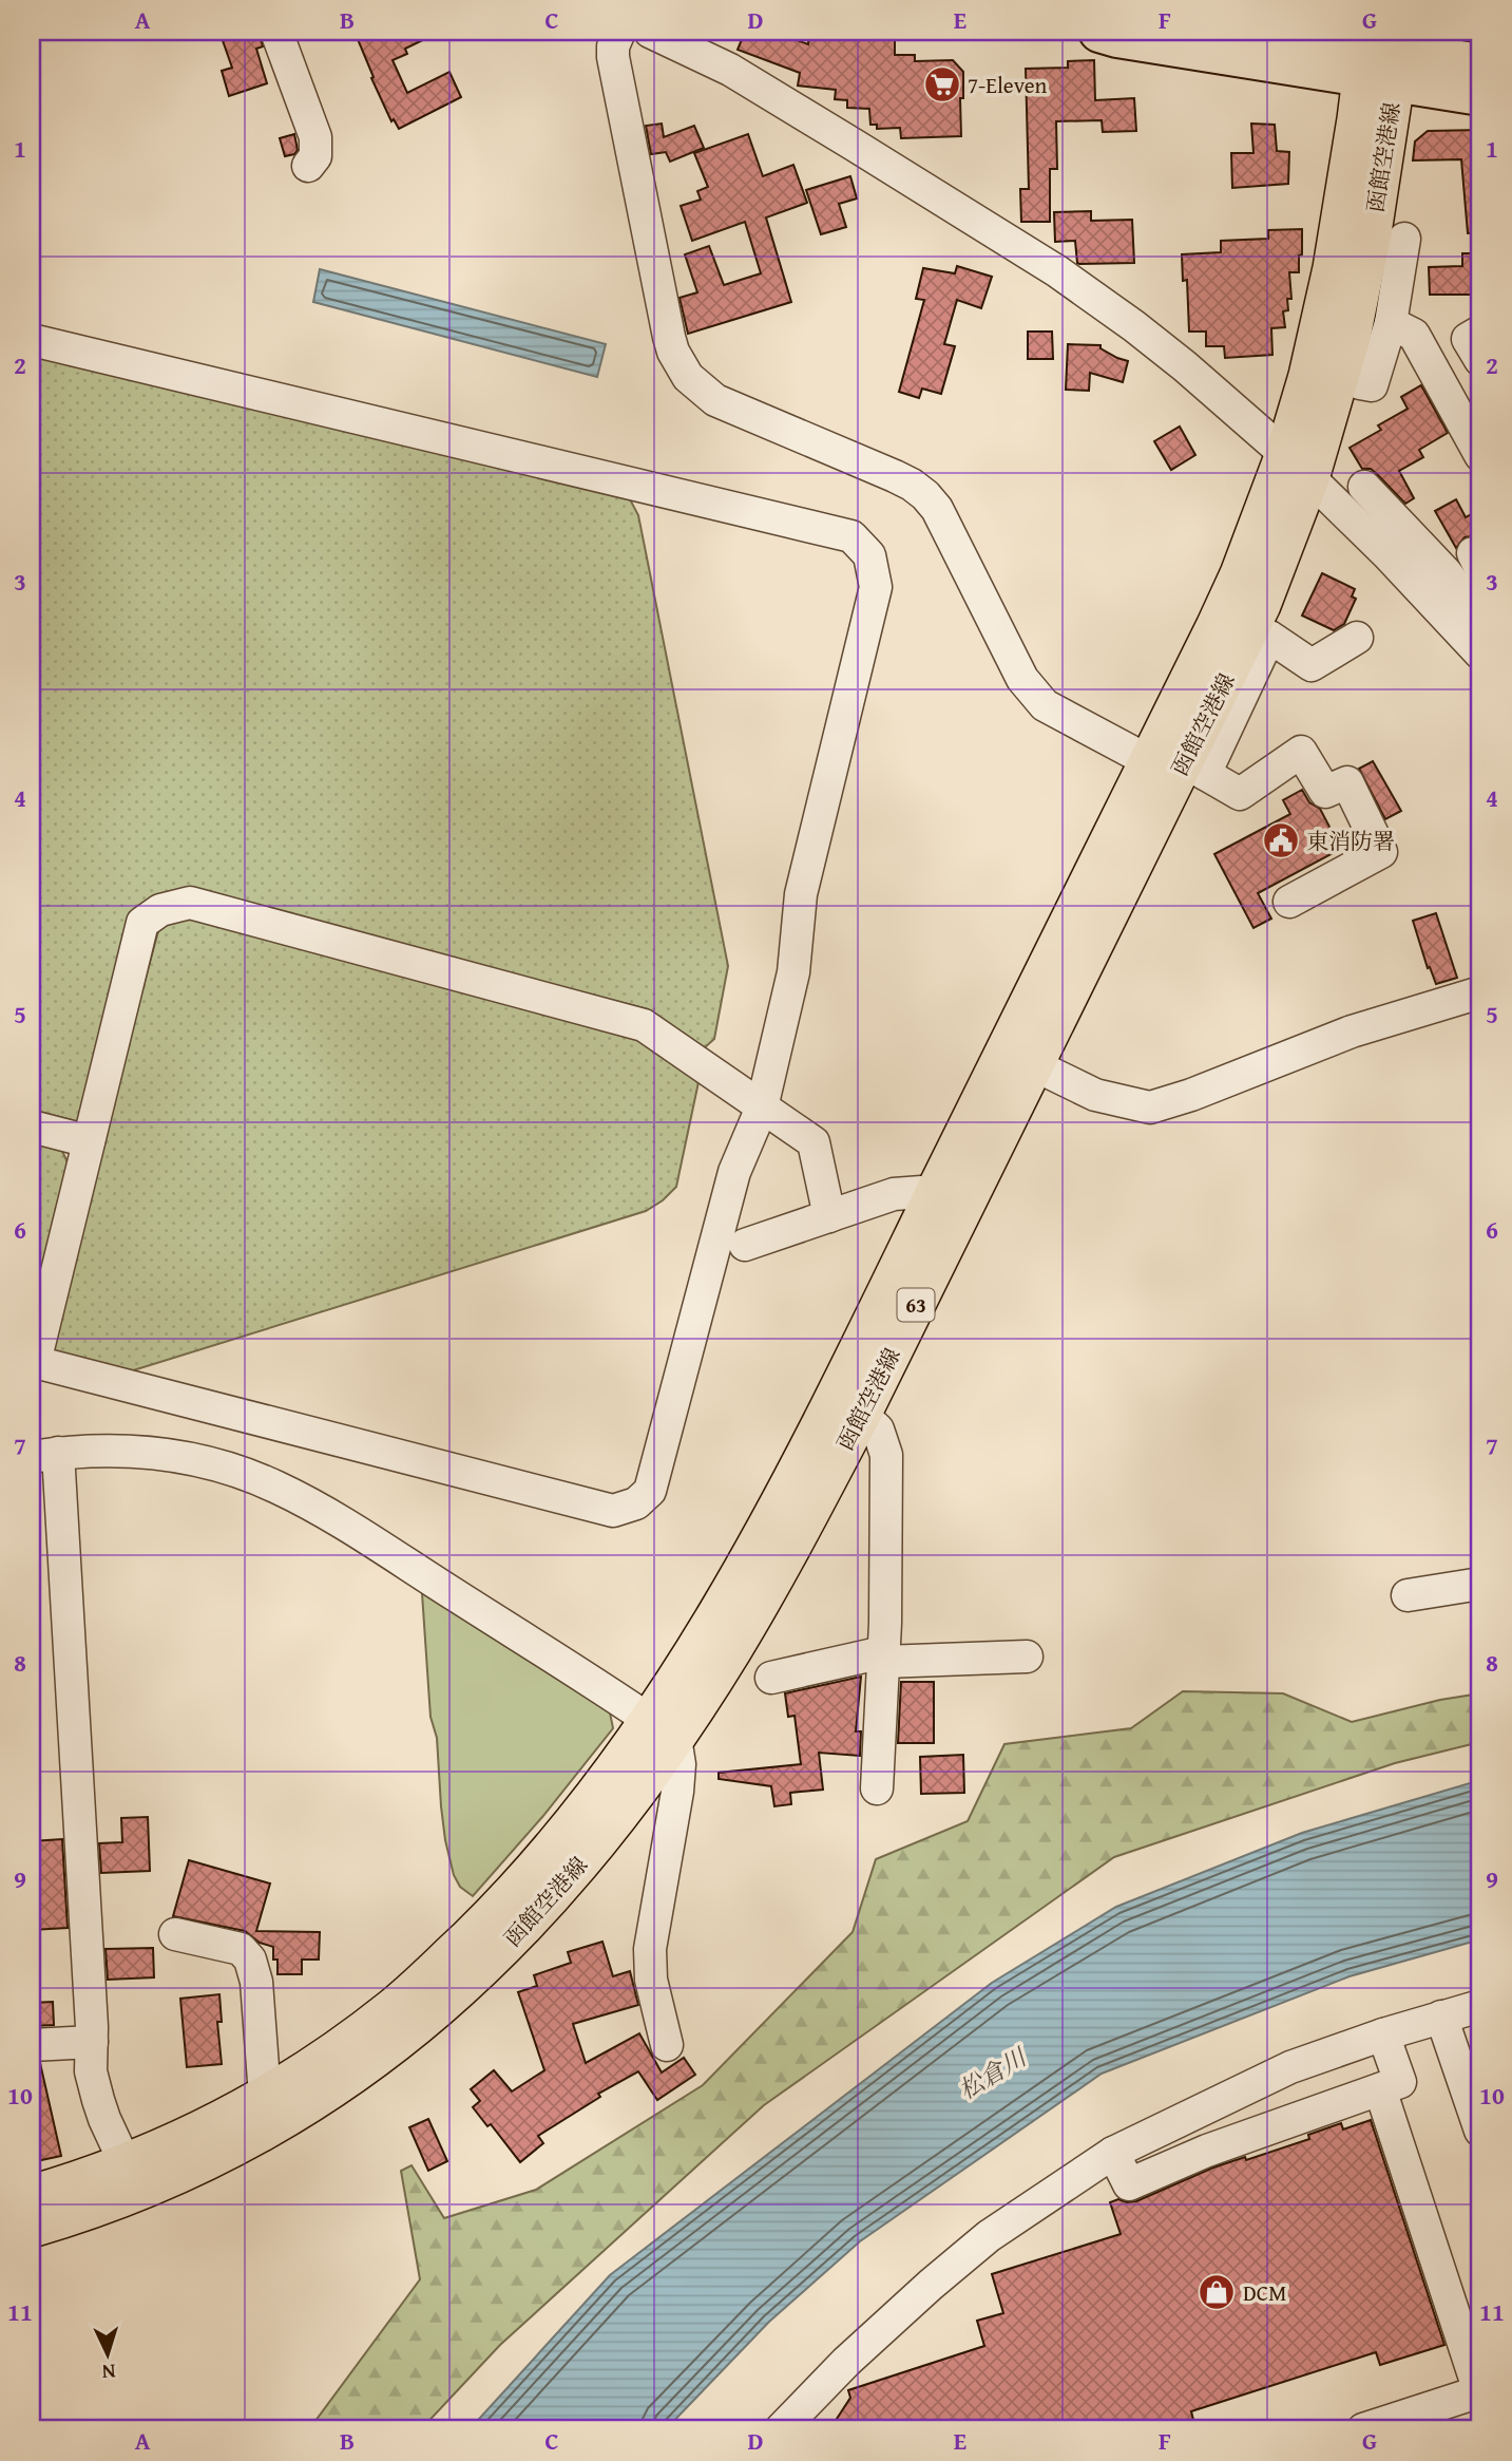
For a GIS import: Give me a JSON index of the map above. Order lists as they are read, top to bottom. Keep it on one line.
{"streets":{"main road":["函館空港線","63"]},"water":["松倉川"],"places":{"supermarket":["7-Eleven"],"public building":["東消防署"],"shop":["DCM"]},"north":"bottom","grid":{"columns":["A","B","C","D","E","F","G"],"rows":["1","2","3","4","5","6","7","8","9","10","11"]}}
